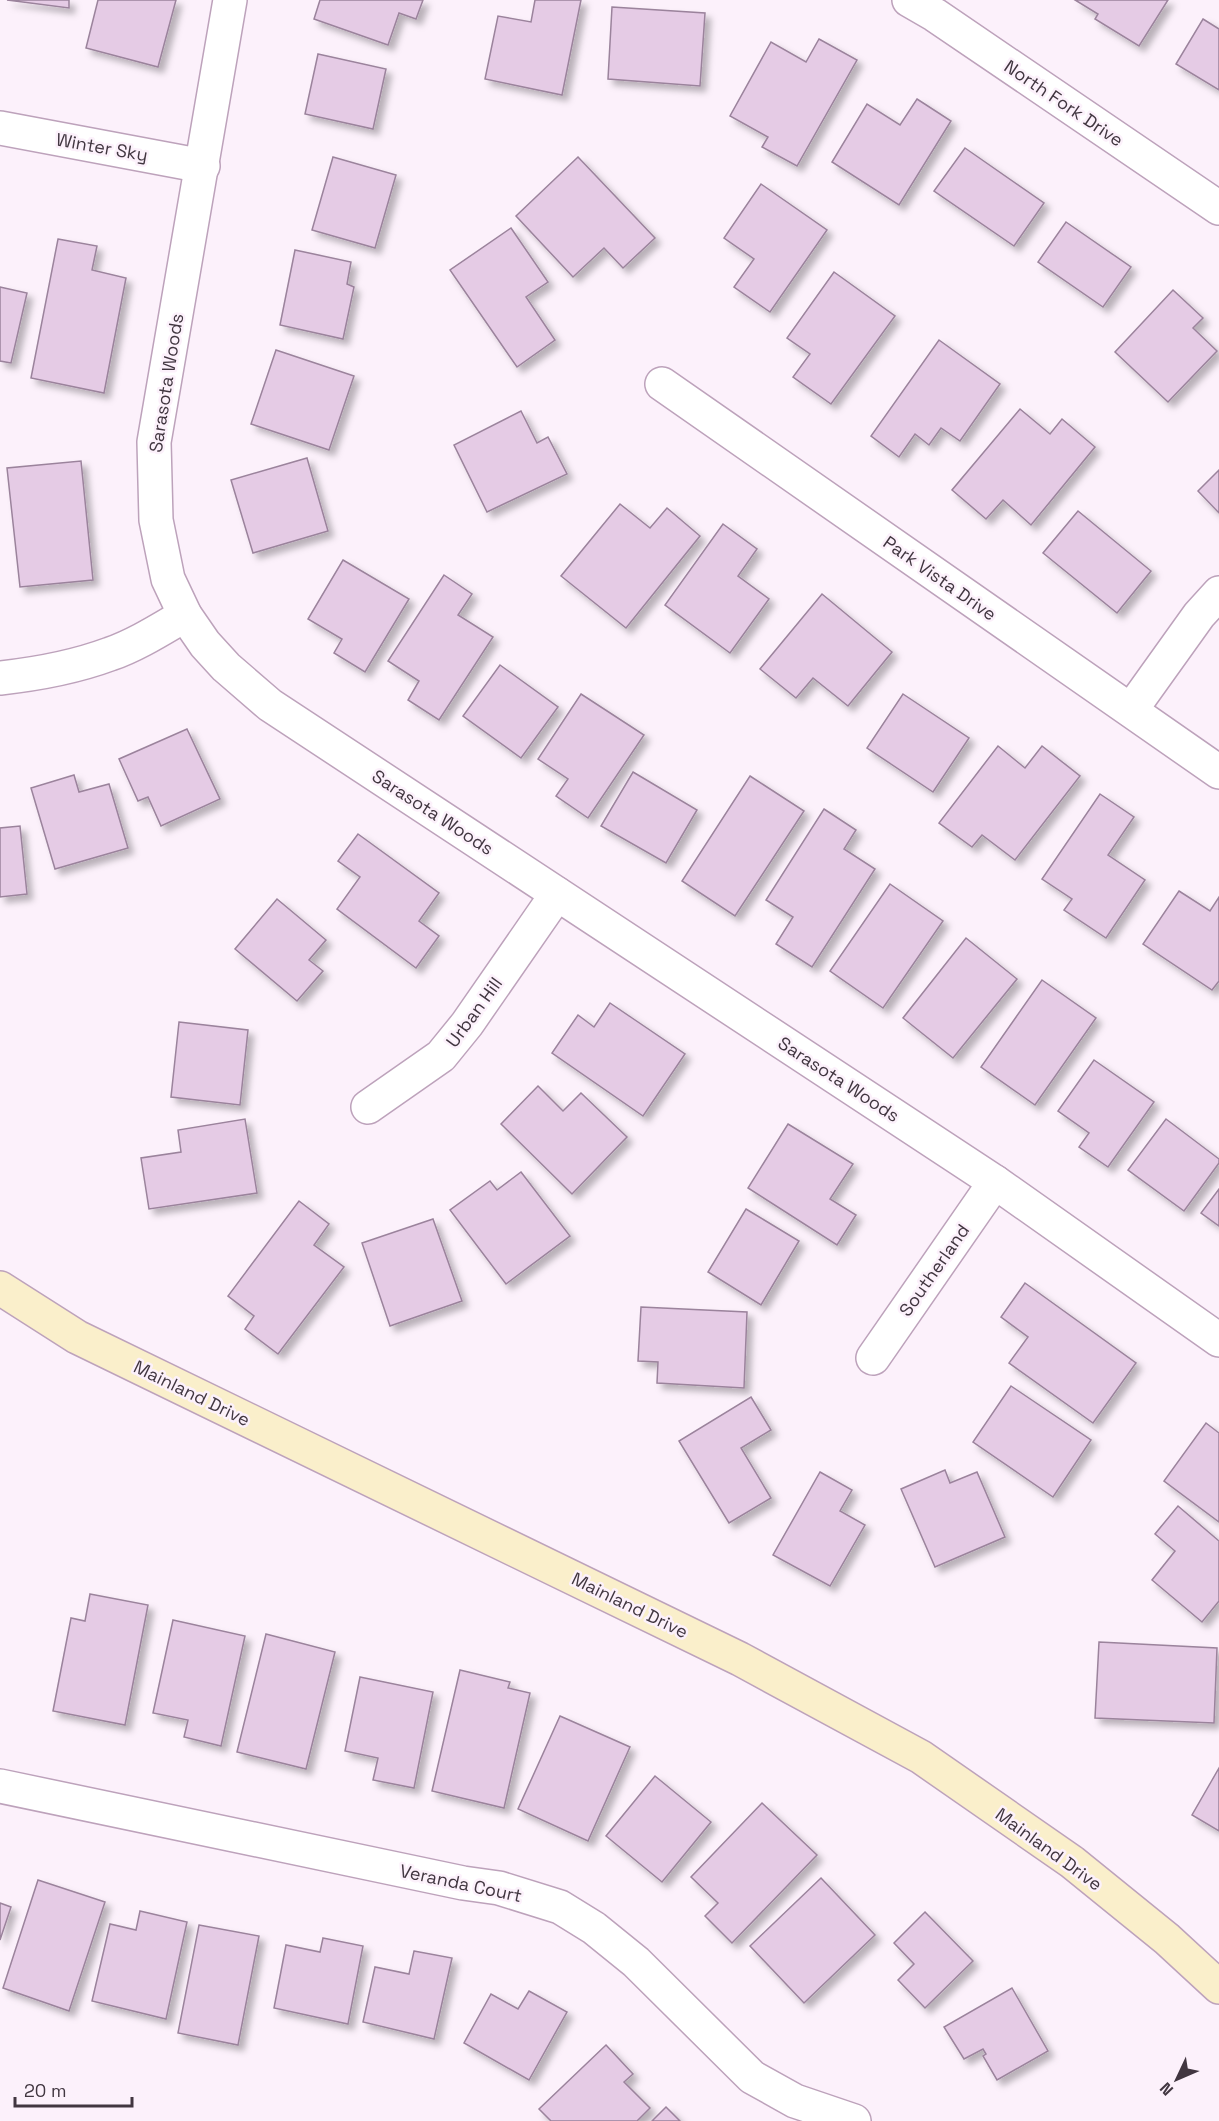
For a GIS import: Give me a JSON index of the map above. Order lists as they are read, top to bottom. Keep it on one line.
{"streets":{"main road":["Mainland Drive"],"street":["North Fork Drive","Winter Sky","Sarasota Woods","Park Vista Drive","Urban Hill","Southerland","Veranda Court"]},"crossings":[["Winter Sky","Sarasota Woods"],["Sarasota Woods","Urban Hill"],["Sarasota Woods","Southerland"]],"scale_bar":"20 m","north":"bottom left"}
